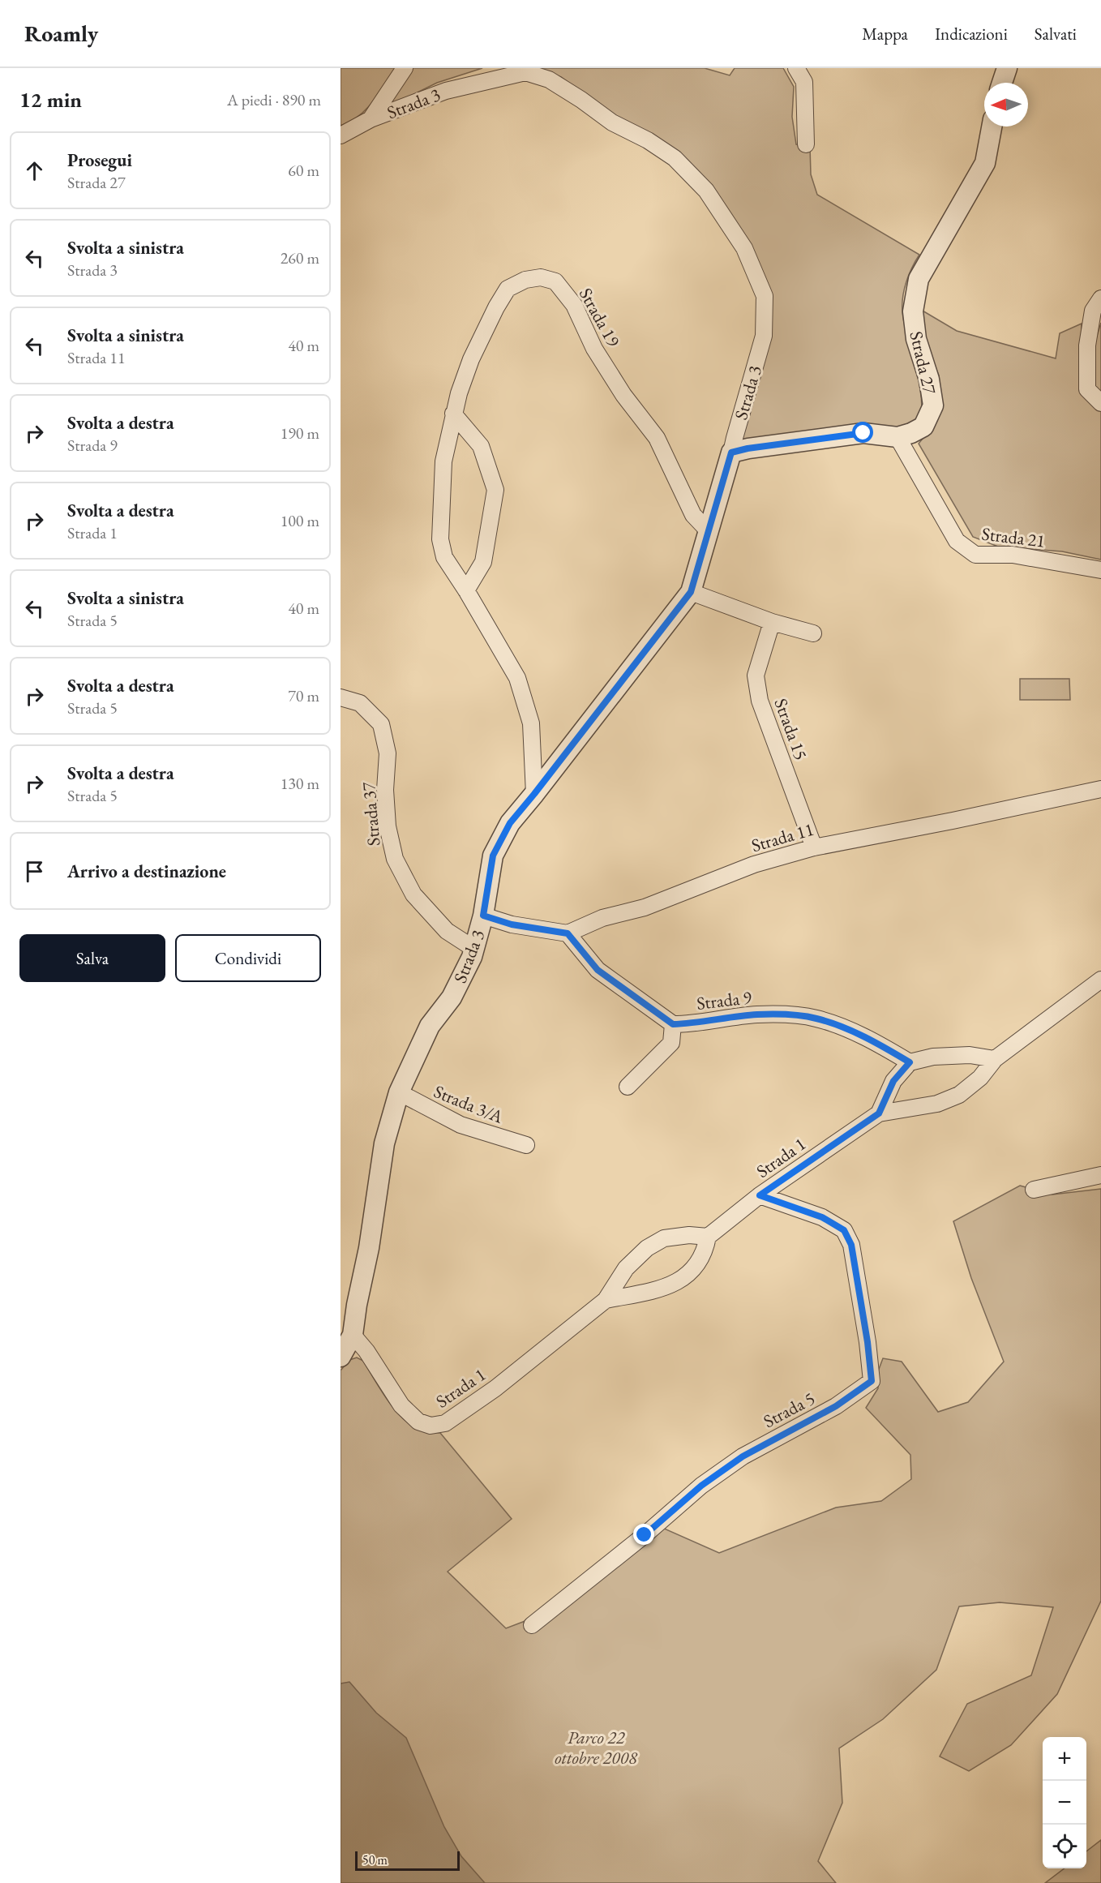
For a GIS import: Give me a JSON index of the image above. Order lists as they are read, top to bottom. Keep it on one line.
{"streets":{"street":["Strada 3","Strada 19","Strada 27","Strada 21","Strada 15","Strada 37","Strada 11","Strada 9","Strada 3/A","Strada 1","Strada 5"]},"crossings":[["Strada 3","Strada 19"],["Strada 3","Strada 27"],["Strada 3","Strada 37"],["Strada 3","Strada 3/A"],["Strada 3","Strada 1"],["Strada 27","Strada 21"],["Strada 15","Strada 11"],["Strada 1","Strada 5"]],"parks":["Parco 22 ottobre 2008"],"scale_bar":"50 m","north":"left","page":{"header":"Roamly","nav":["Mappa","Indicazioni","Salvati"],"heading":["12 min","A piedi · 890 m"],"list":[["Prosegui","Strada 27","60 m"],["Svolta a sinistra","Strada 3","260 m"],["Svolta a sinistra","Strada 11","40 m"],["Svolta a destra","Strada 9","190 m"],["Svolta a destra","Strada 1","100 m"],["Svolta a sinistra","Strada 5","40 m"],["Svolta a destra","Strada 5","70 m"],["Svolta a destra","Strada 5","130 m"],"Arrivo a destinazione"],"buttons":["Salva","Condividi"],"map_buttons":["+","−"],"scale":"50 m"}}
